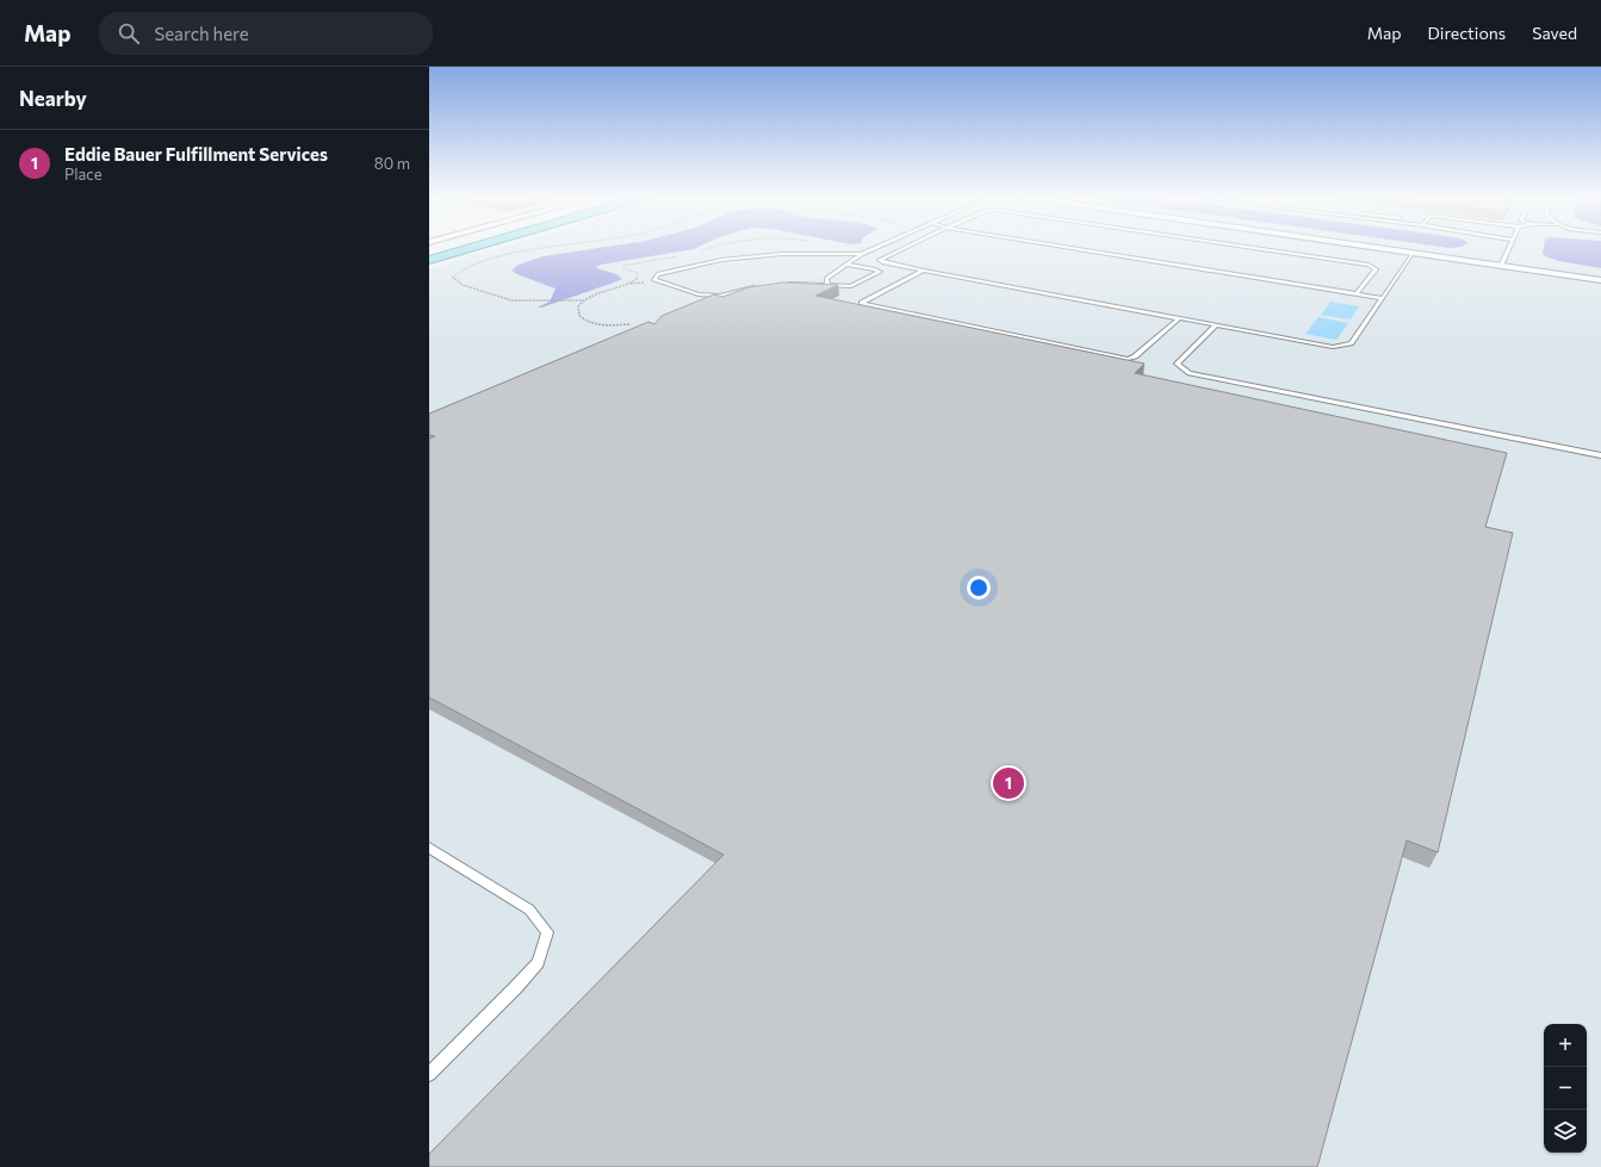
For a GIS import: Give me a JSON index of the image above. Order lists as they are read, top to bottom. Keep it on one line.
{"page":{"header":"Map","search":"Search here","nav":["Map","Directions","Saved"],"heading":"Nearby","list":[{"mark":"1","name":"Eddie Bauer Fulfillment Services","note":"Place","value":"80 m"}],"pins":"1","map_buttons":["+","−"]}}
